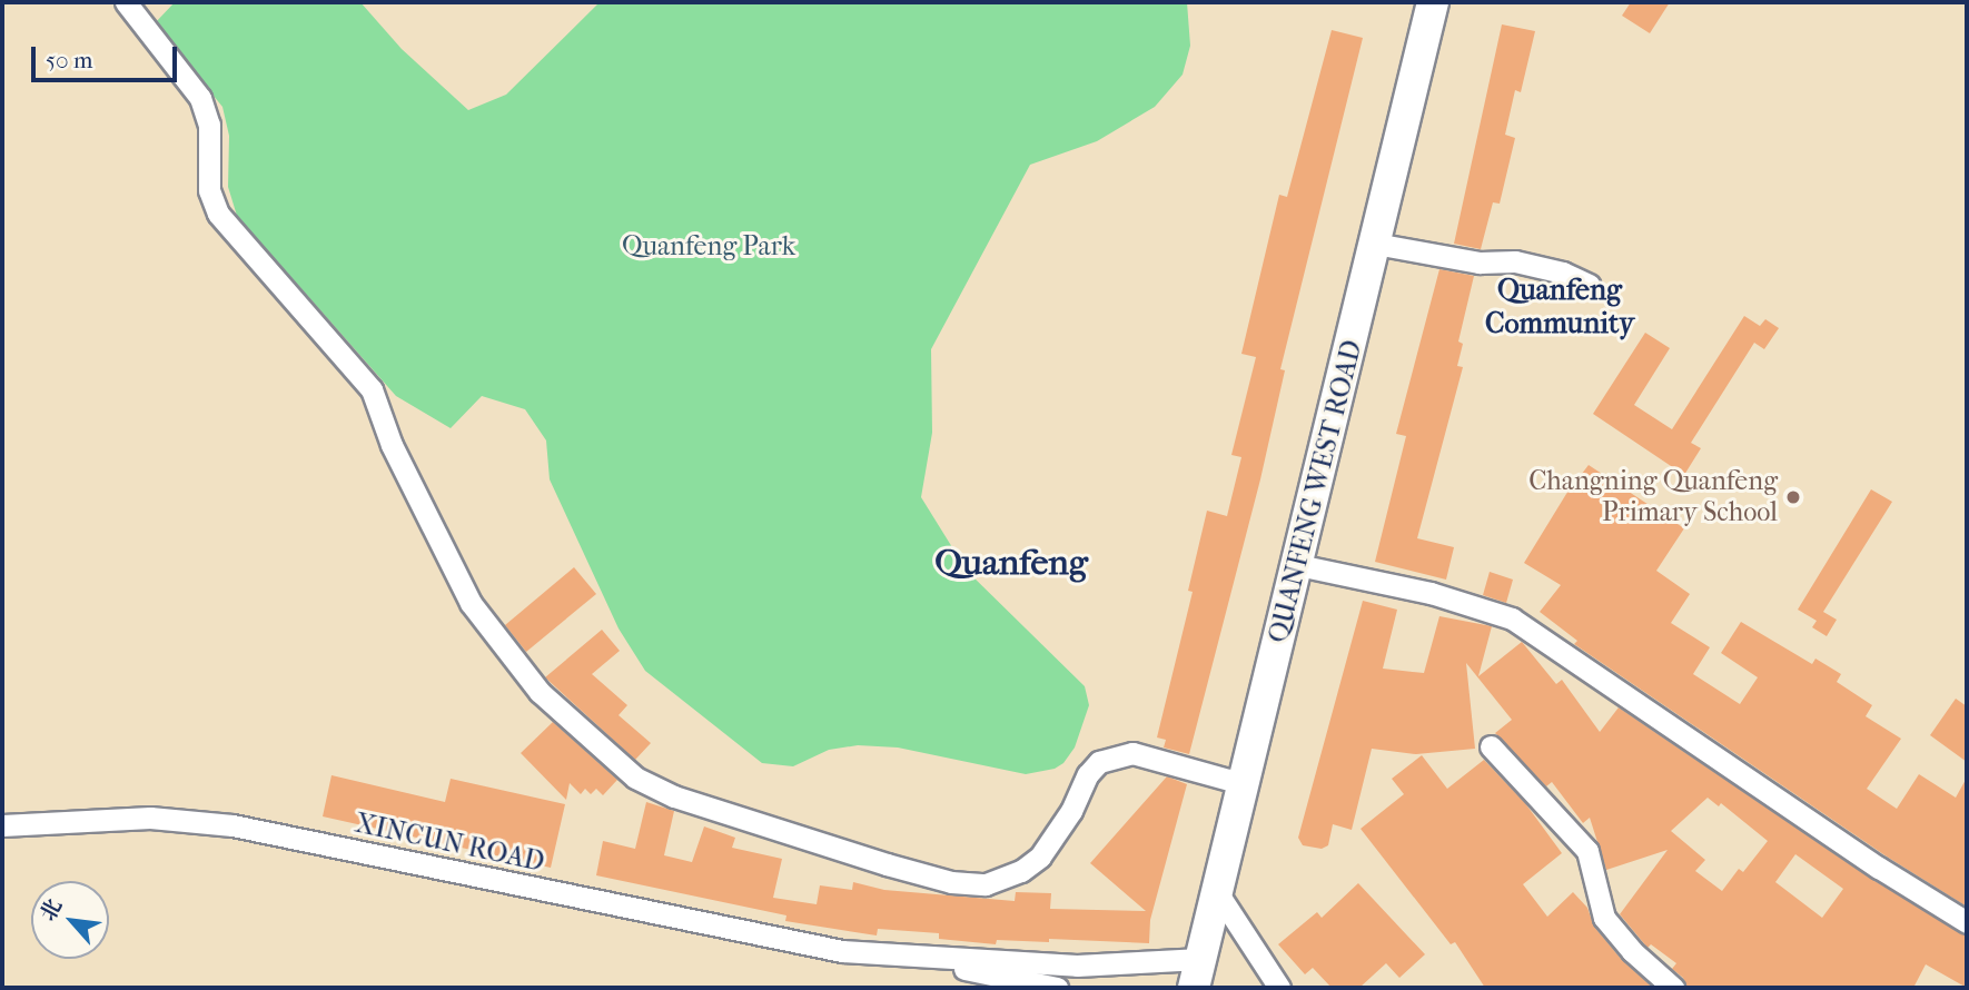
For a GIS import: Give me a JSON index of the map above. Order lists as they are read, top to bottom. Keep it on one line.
{"streets":{"highway":["QUANFENG WEST ROAD"],"street":["XINCUN ROAD"]},"crossings":[["QUANFENG WEST ROAD","XINCUN ROAD"]],"districts":["Quanfeng Community","Quanfeng"],"parks":["Quanfeng Park"],"places":["Changning Quanfeng Primary School"],"scale_bar":"50 m","north":"top left"}
